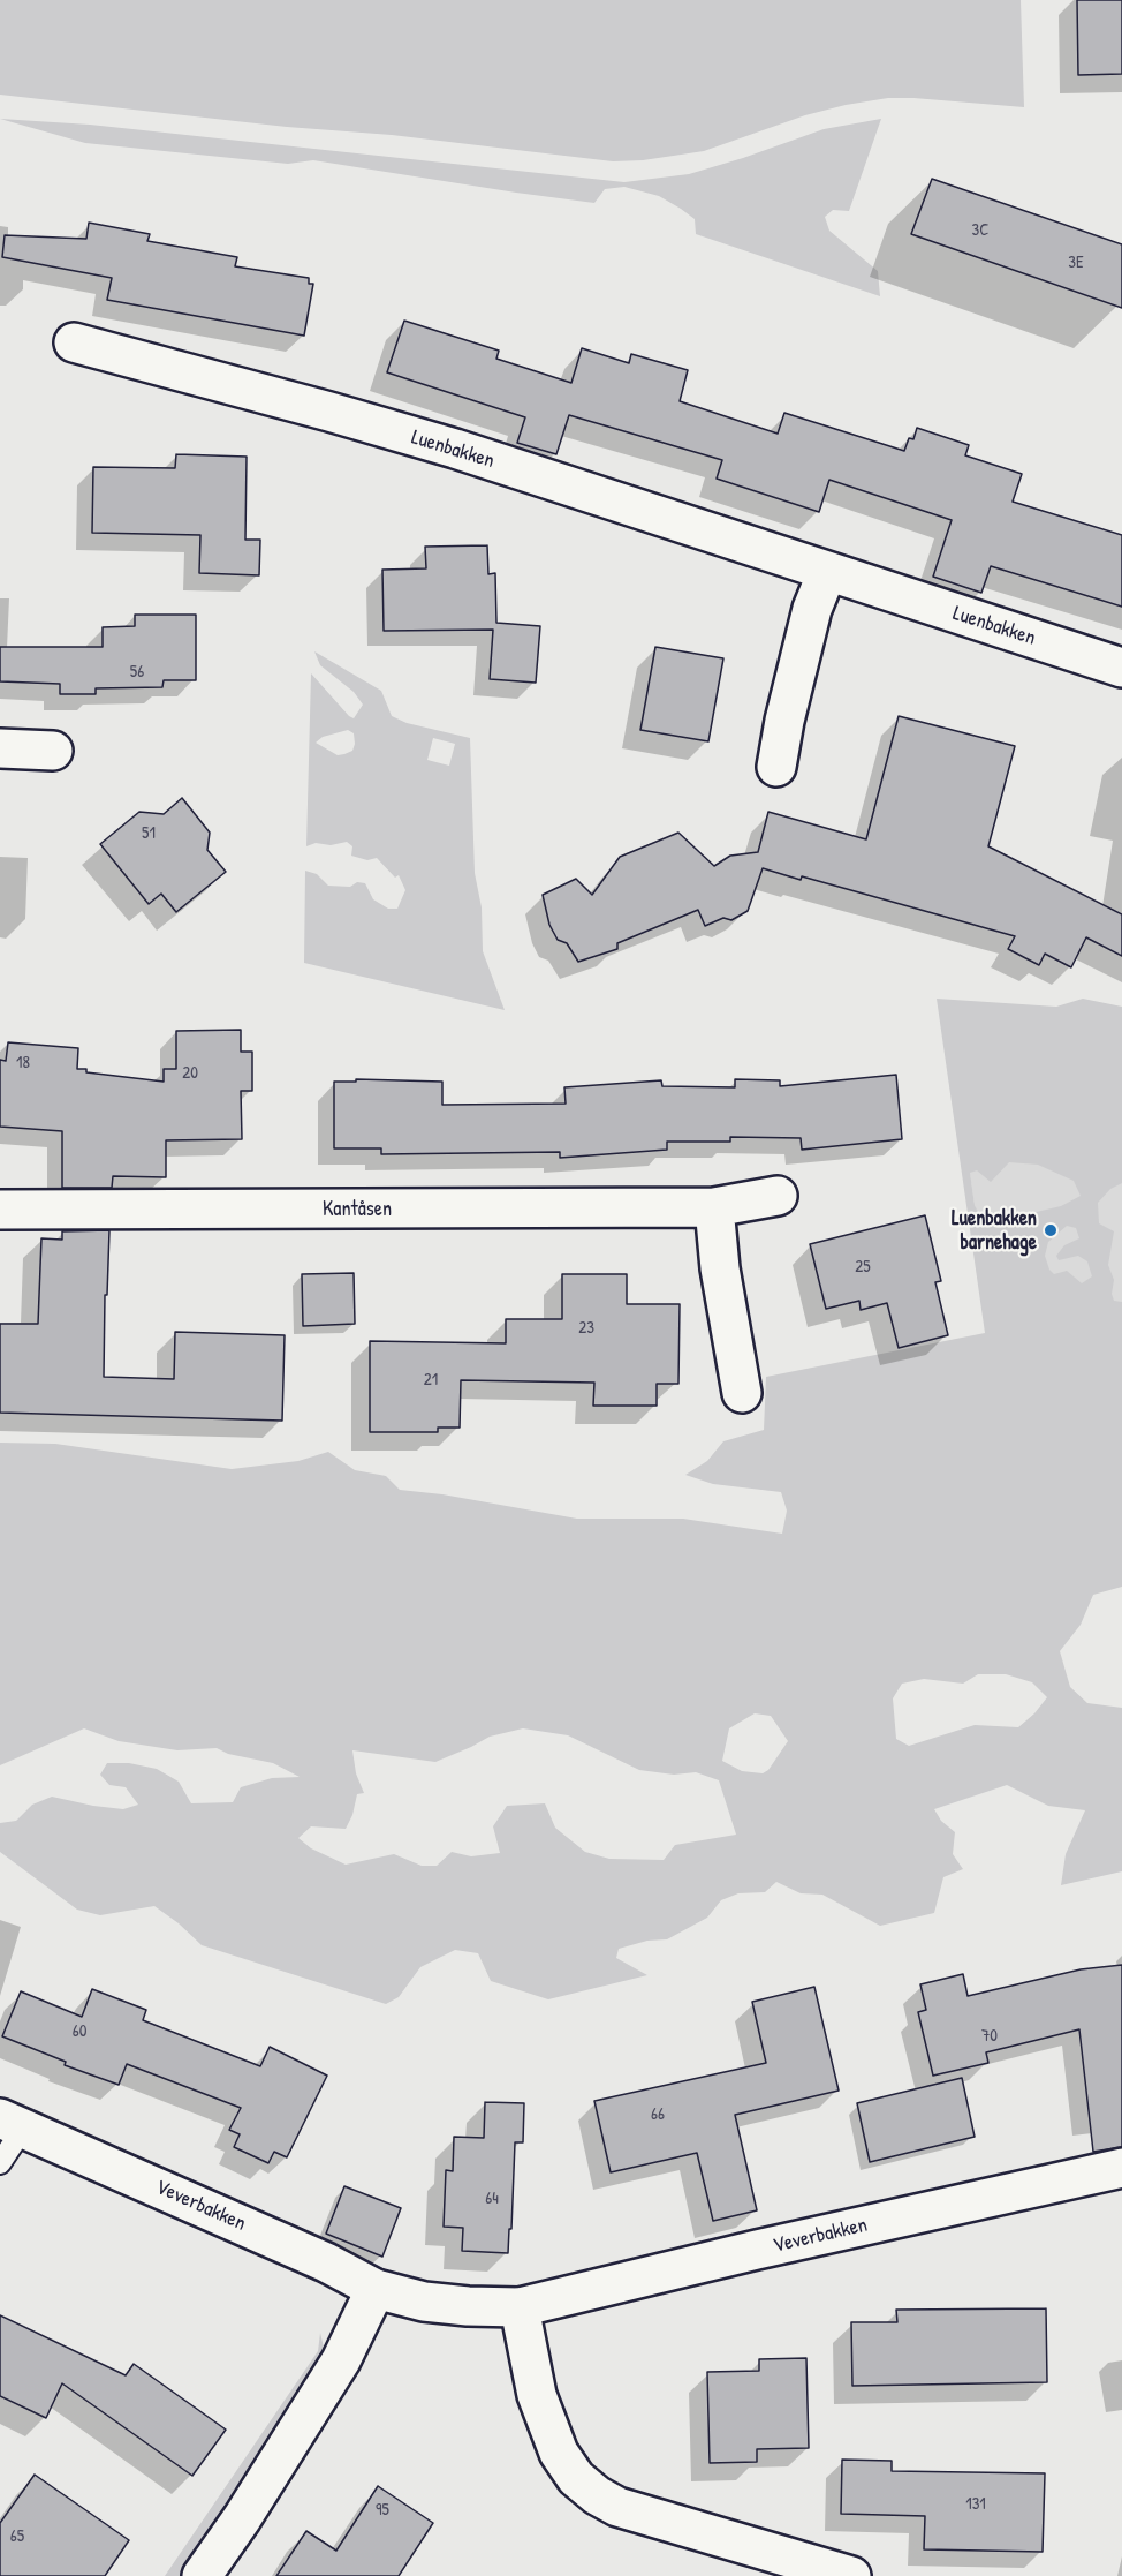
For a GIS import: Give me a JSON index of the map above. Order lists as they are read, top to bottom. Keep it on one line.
{"streets":{"street":["Luenbakken","Kantåsen","Veverbakken"]},"places":["Luenbakken barnehage"],"house_numbers":["3C","3E","56","51","18","20","25","23","21","60","70","66","64","131","95","65"]}
